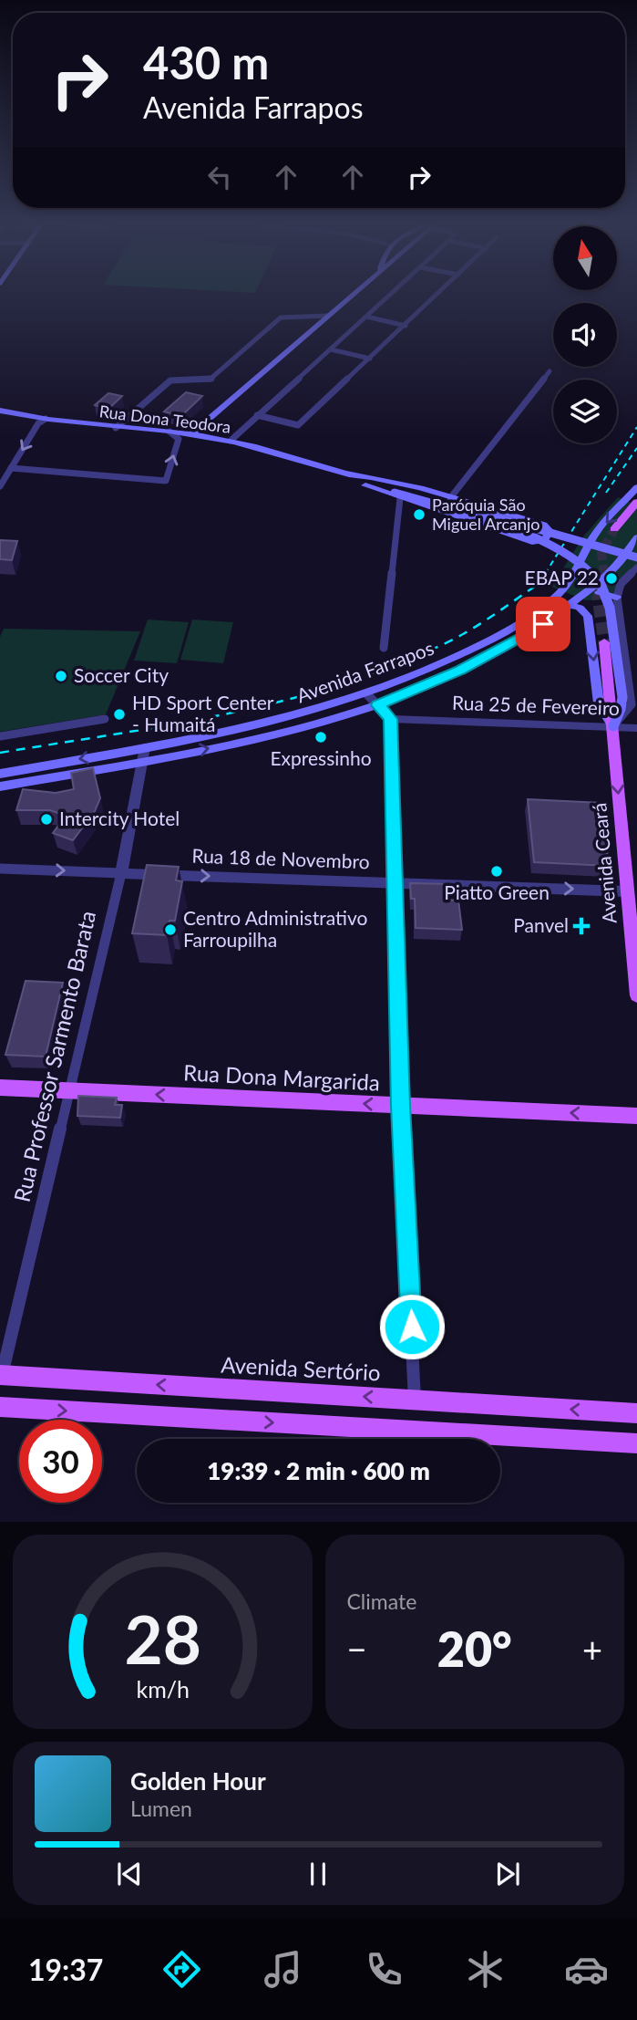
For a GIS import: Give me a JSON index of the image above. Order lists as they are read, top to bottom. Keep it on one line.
{"streets":{"main road":["Rua Dona Teodora","Avenida Farrapos","Avenida Ceará","Rua Dona Margarida","Avenida Sertório"],"street":["Rua 25 de Fevereiro","Rua 18 de Novembro","Rua Professor Sarmento Barata"]},"crossings":[["Avenida Farrapos","Avenida Ceará"],["Avenida Farrapos","Rua Professor Sarmento Barata"],["Rua 25 de Fevereiro","Avenida Ceará"],["Rua 18 de Novembro","Avenida Ceará"],["Rua 18 de Novembro","Rua Professor Sarmento Barata"],["Rua Professor Sarmento Barata","Rua Dona Margarida"],["Rua Professor Sarmento Barata","Avenida Sertório"]],"one_way":["Rua 18 de Novembro","Avenida Ceará","Rua Dona Margarida"],"places":{"other":["Paróquia São Miguel Arcanjo","EBAP 22","Soccer City","HD Sport Center - Humaitá","Expressinho","Intercity Hotel","Piatto Green","Centro Administrativo Farroupilha"],"health":["Panvel"]},"north":"top","page":{"turn":["430 m","Avenida Farrapos"],"limit":"30","trip":"19:39 · 2 min · 600 m","tile":"Climate","heat":["−","20°","+"],"song":["Golden Hour","Lumen"],"tabs":"19:37","gauge":["28","km/h"]}}
